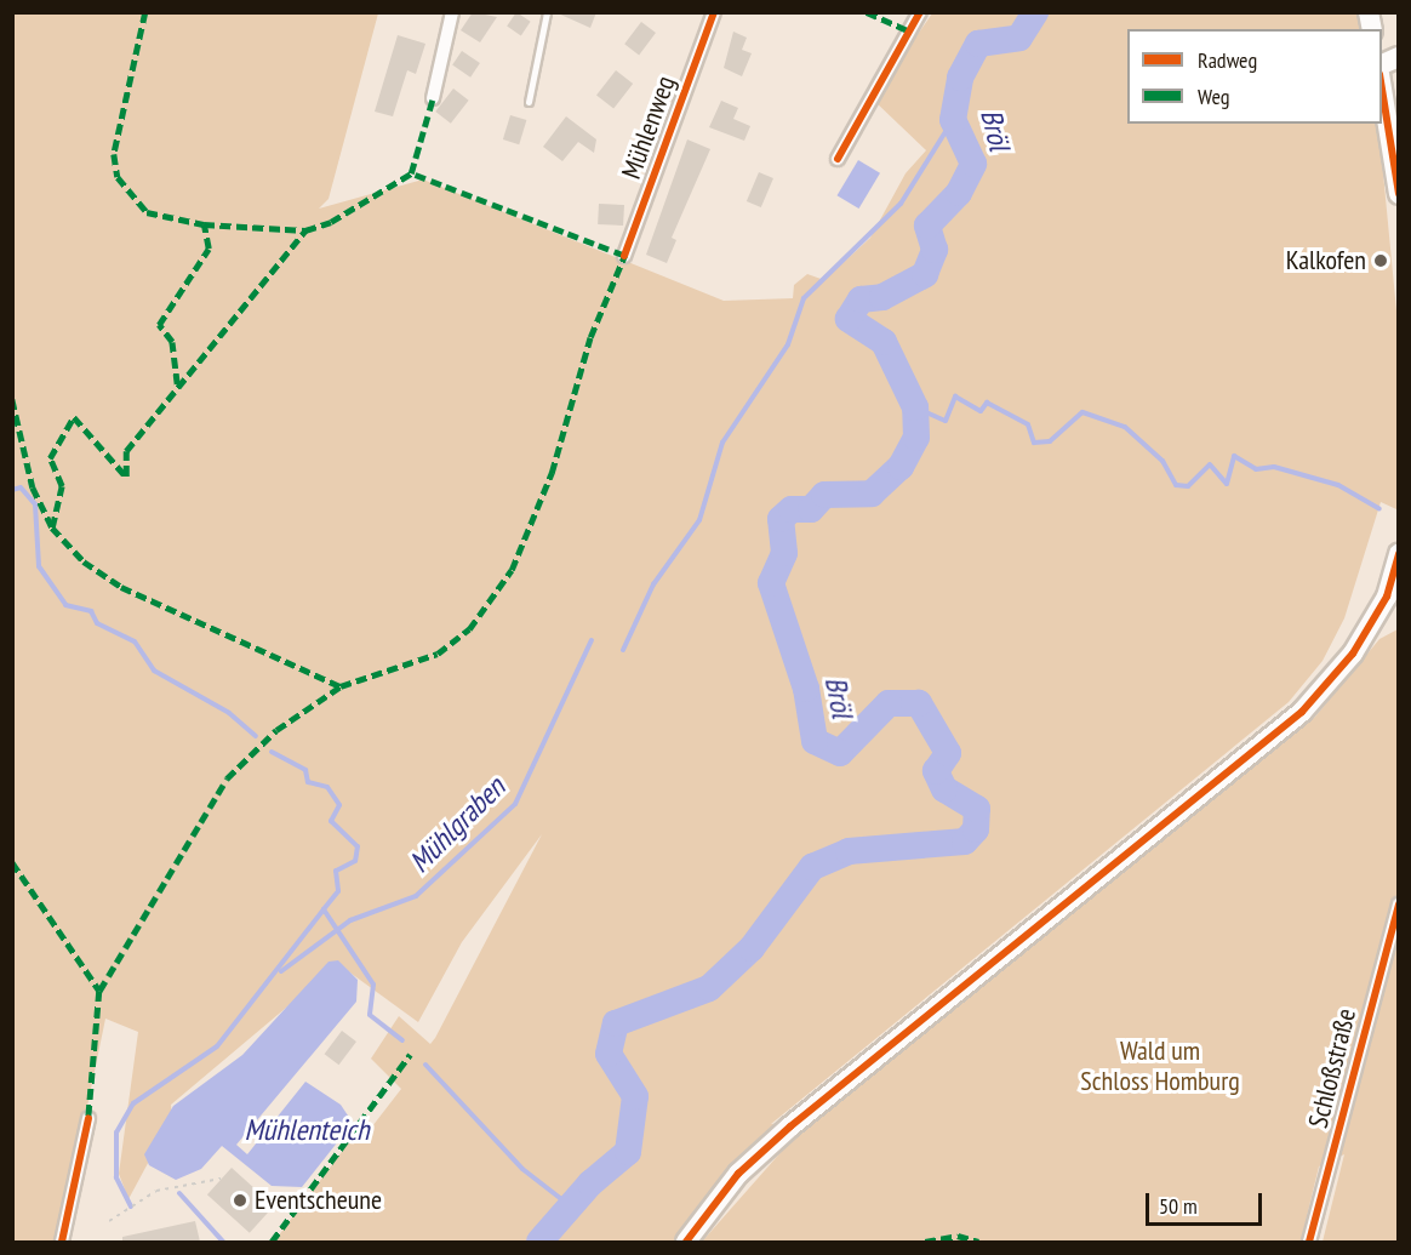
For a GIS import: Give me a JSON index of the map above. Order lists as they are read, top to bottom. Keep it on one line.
{"streets":{"street":["Mühlenweg","Schloßstraße"]},"water":["Bröl","Mühlgraben","Mühlenteich"],"parks":["Wald um Schloss Homburg"],"places":["Kalkofen","Eventscheune"],"legend":["Radweg","Weg"],"scale_bar":"50 m"}
